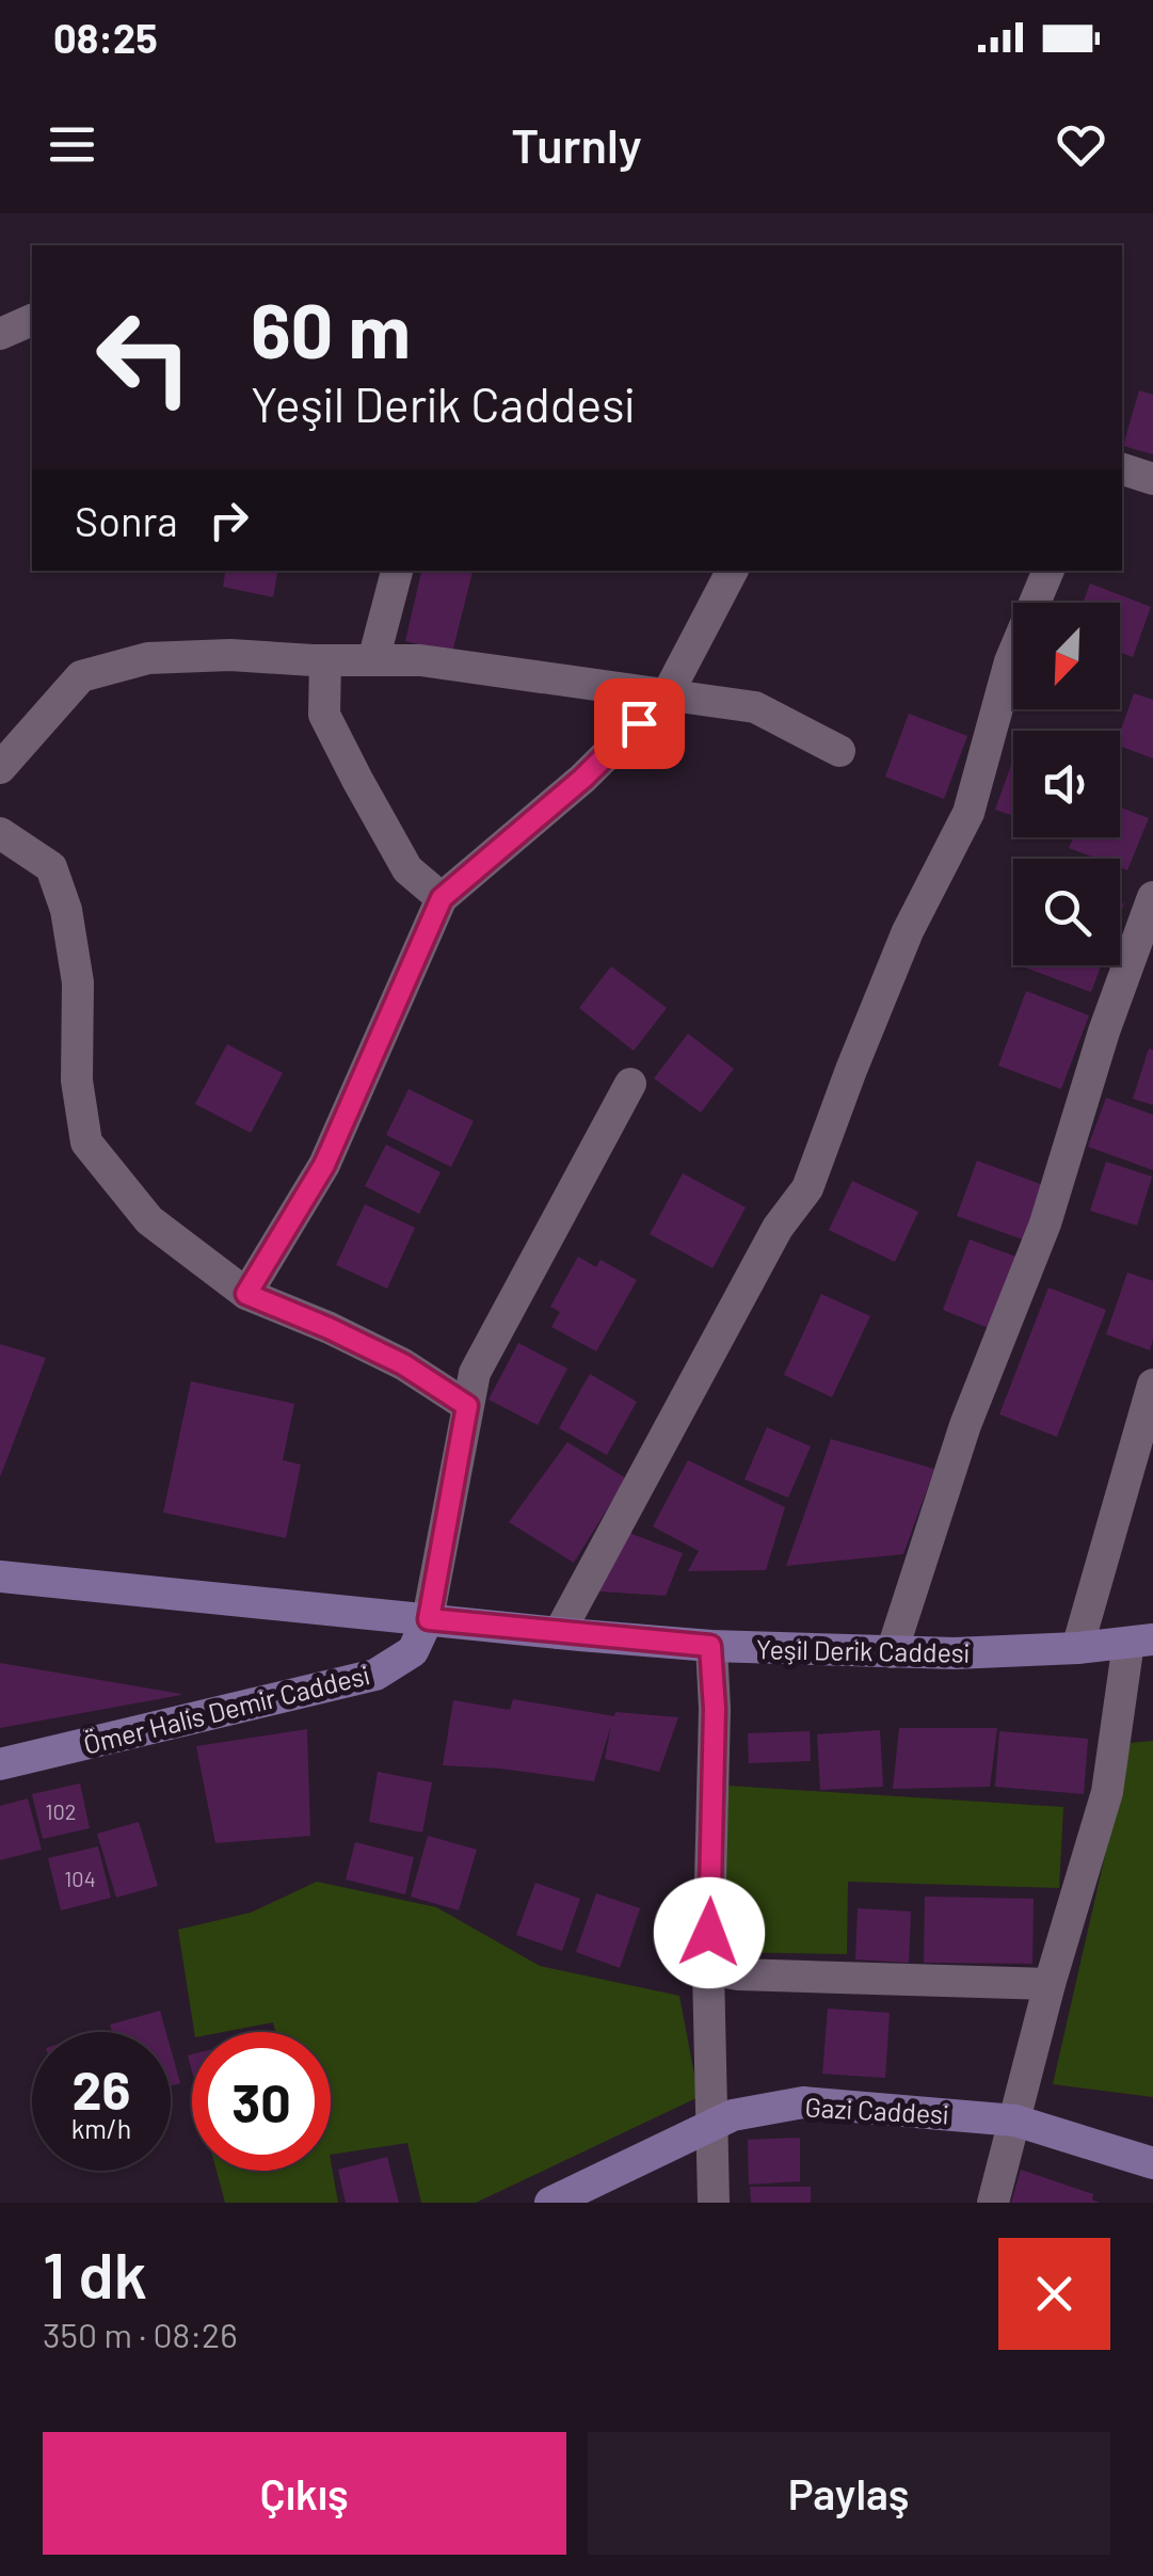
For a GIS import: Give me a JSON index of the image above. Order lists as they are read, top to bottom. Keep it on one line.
{"streets":{"main road":["Yeşil Derik Caddesi","Ömer Halis Demir Caddesi","Gazi Caddesi"]},"crossings":[["Yeşil Derik Caddesi","Ömer Halis Demir Caddesi"]],"house_numbers":["102","104"],"north":"bottom left","page":{"status":"08:25","header":"Turnly","turn":["60 m","Yeşil Derik Caddesi"],"then":"Sonra","speed":"26 km/h","limit":"30","heading":["1 dk","350 m · 08:26"],"buttons":["Çıkış","Paylaş"]}}
